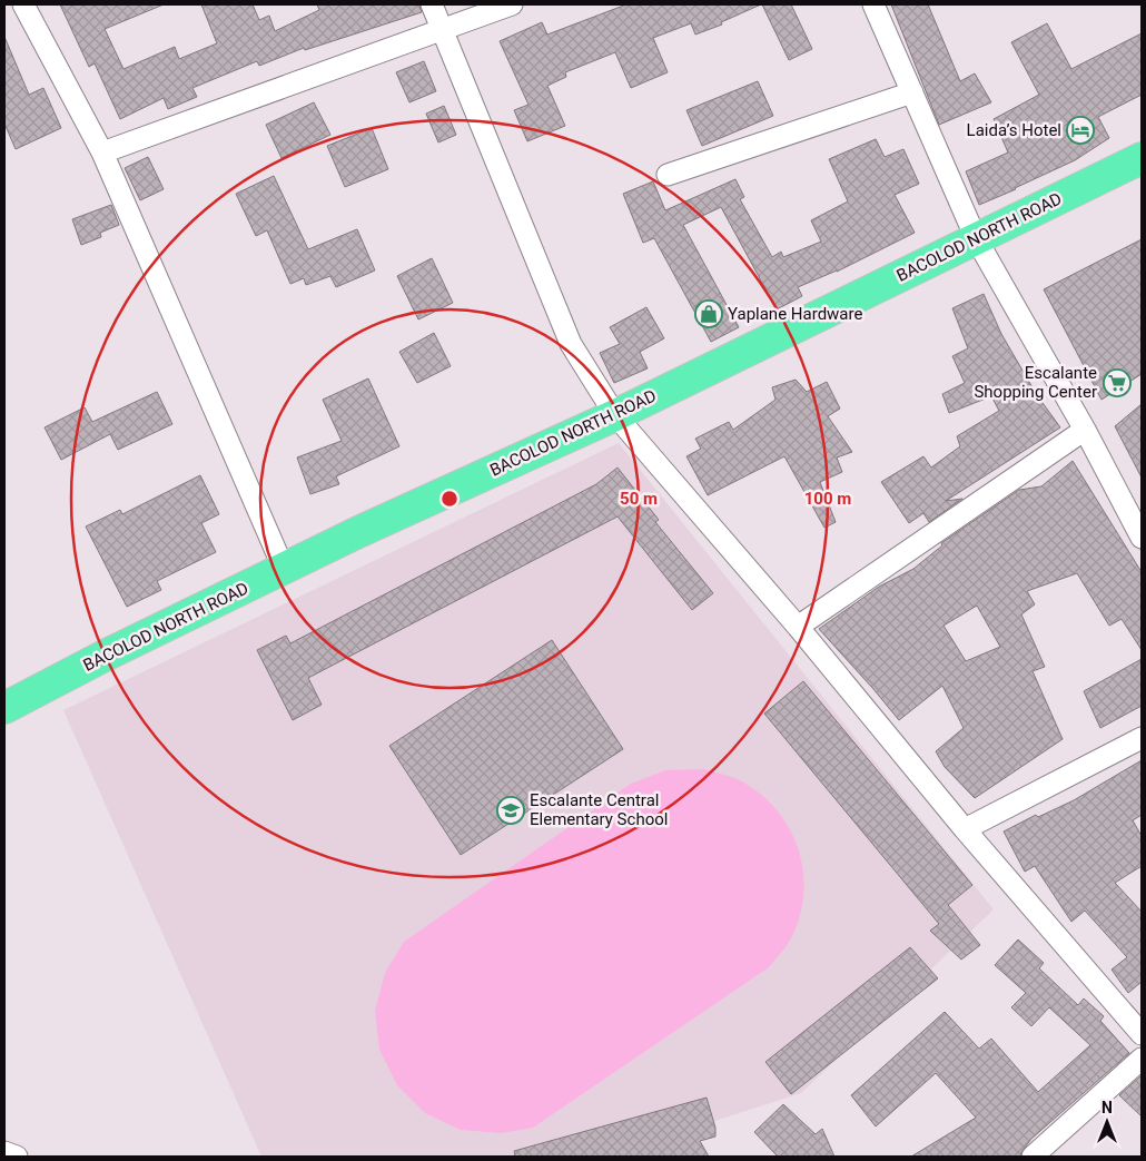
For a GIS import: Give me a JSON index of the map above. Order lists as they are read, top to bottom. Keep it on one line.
{"streets":{"highway":["BACOLOD NORTH ROAD"]},"places":{"hotel":["Laida’s Hotel"],"shop":["Yaplane Hardware"],"supermarket":["Escalante Shopping Center"],"school or university":["Escalante Central Elementary School"]},"north":"top","rings":["50 m","100 m"]}
